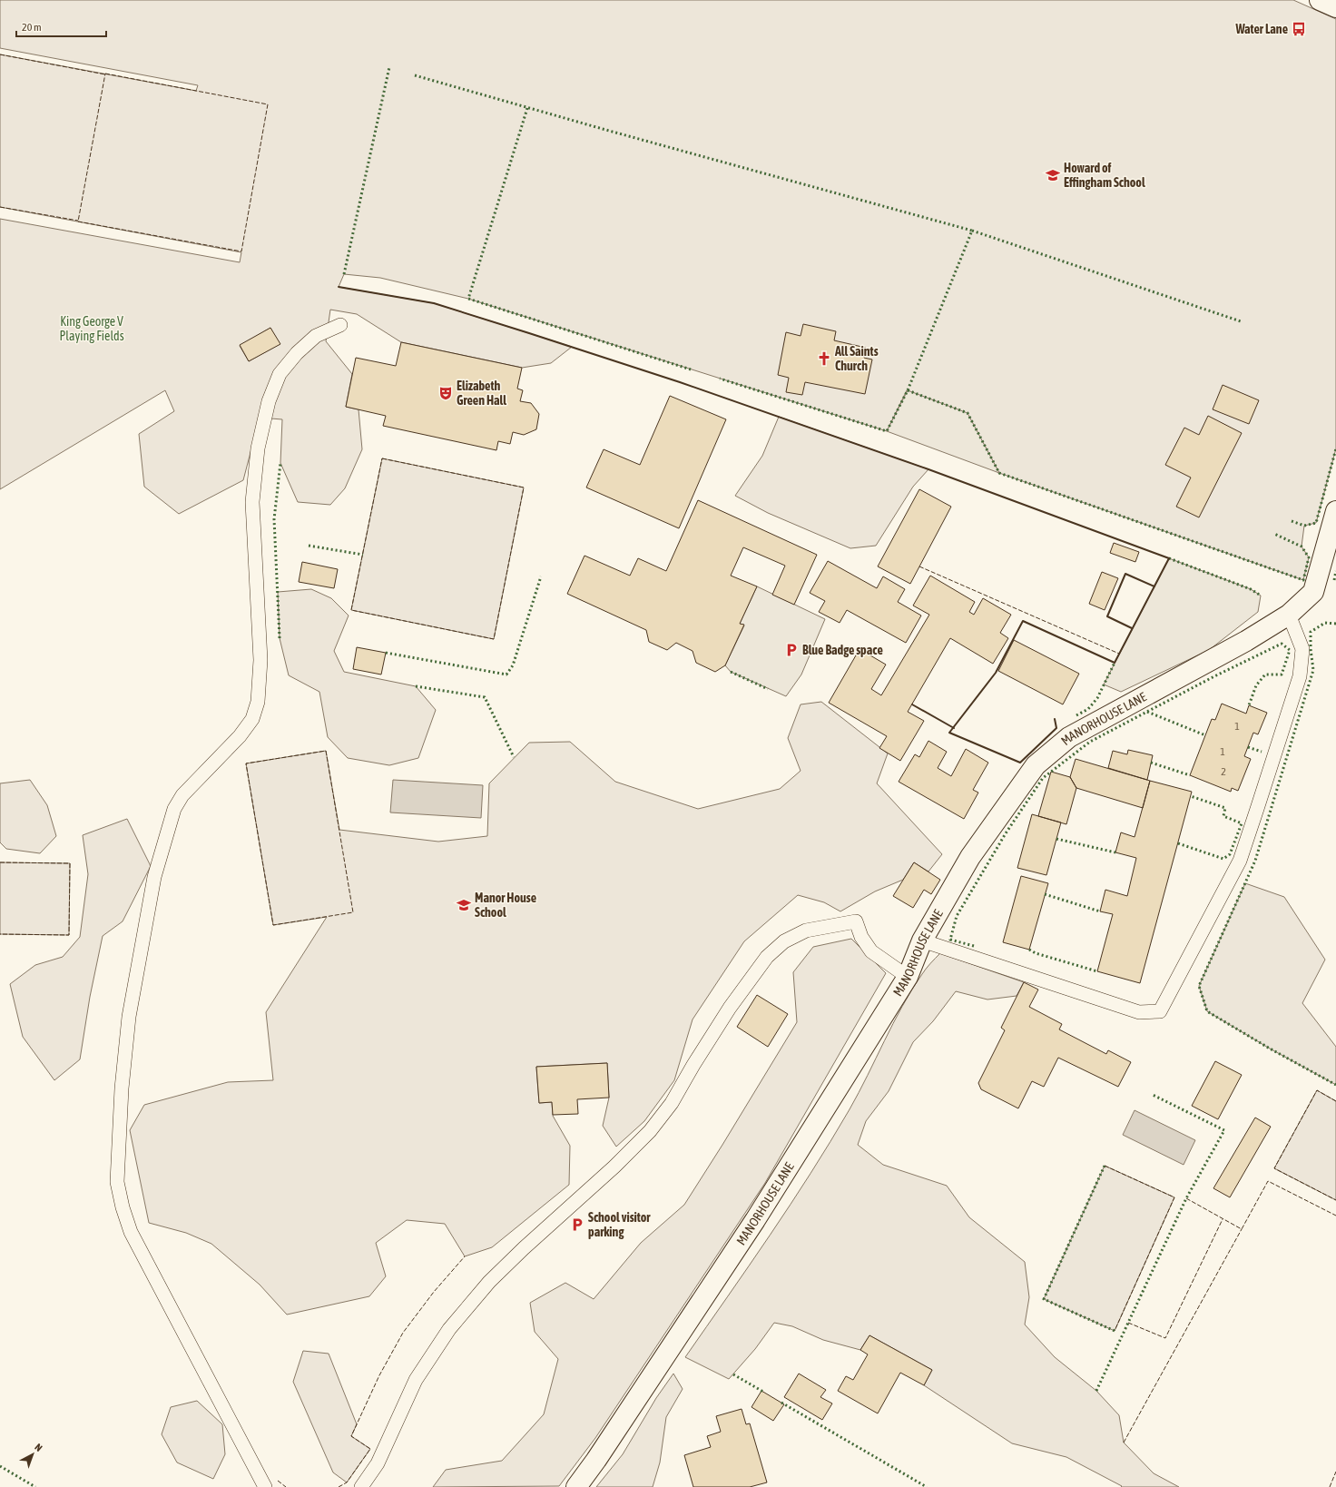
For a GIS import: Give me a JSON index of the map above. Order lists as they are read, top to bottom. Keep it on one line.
{"streets":{"street":["MANORHOUSE LANE"]},"parks":["King George V Playing Fields"],"places":{"bus stop":["Water Lane"],"school or university":["Howard of Effingham School","Manor House School"],"church":["All Saints Church"],"theatre":["Elizabeth Green Hall"],"parking":["Blue Badge space","School visitor parking"]},"house_numbers":["1","1","2"],"scale_bar":"20 m","north":"top right"}
